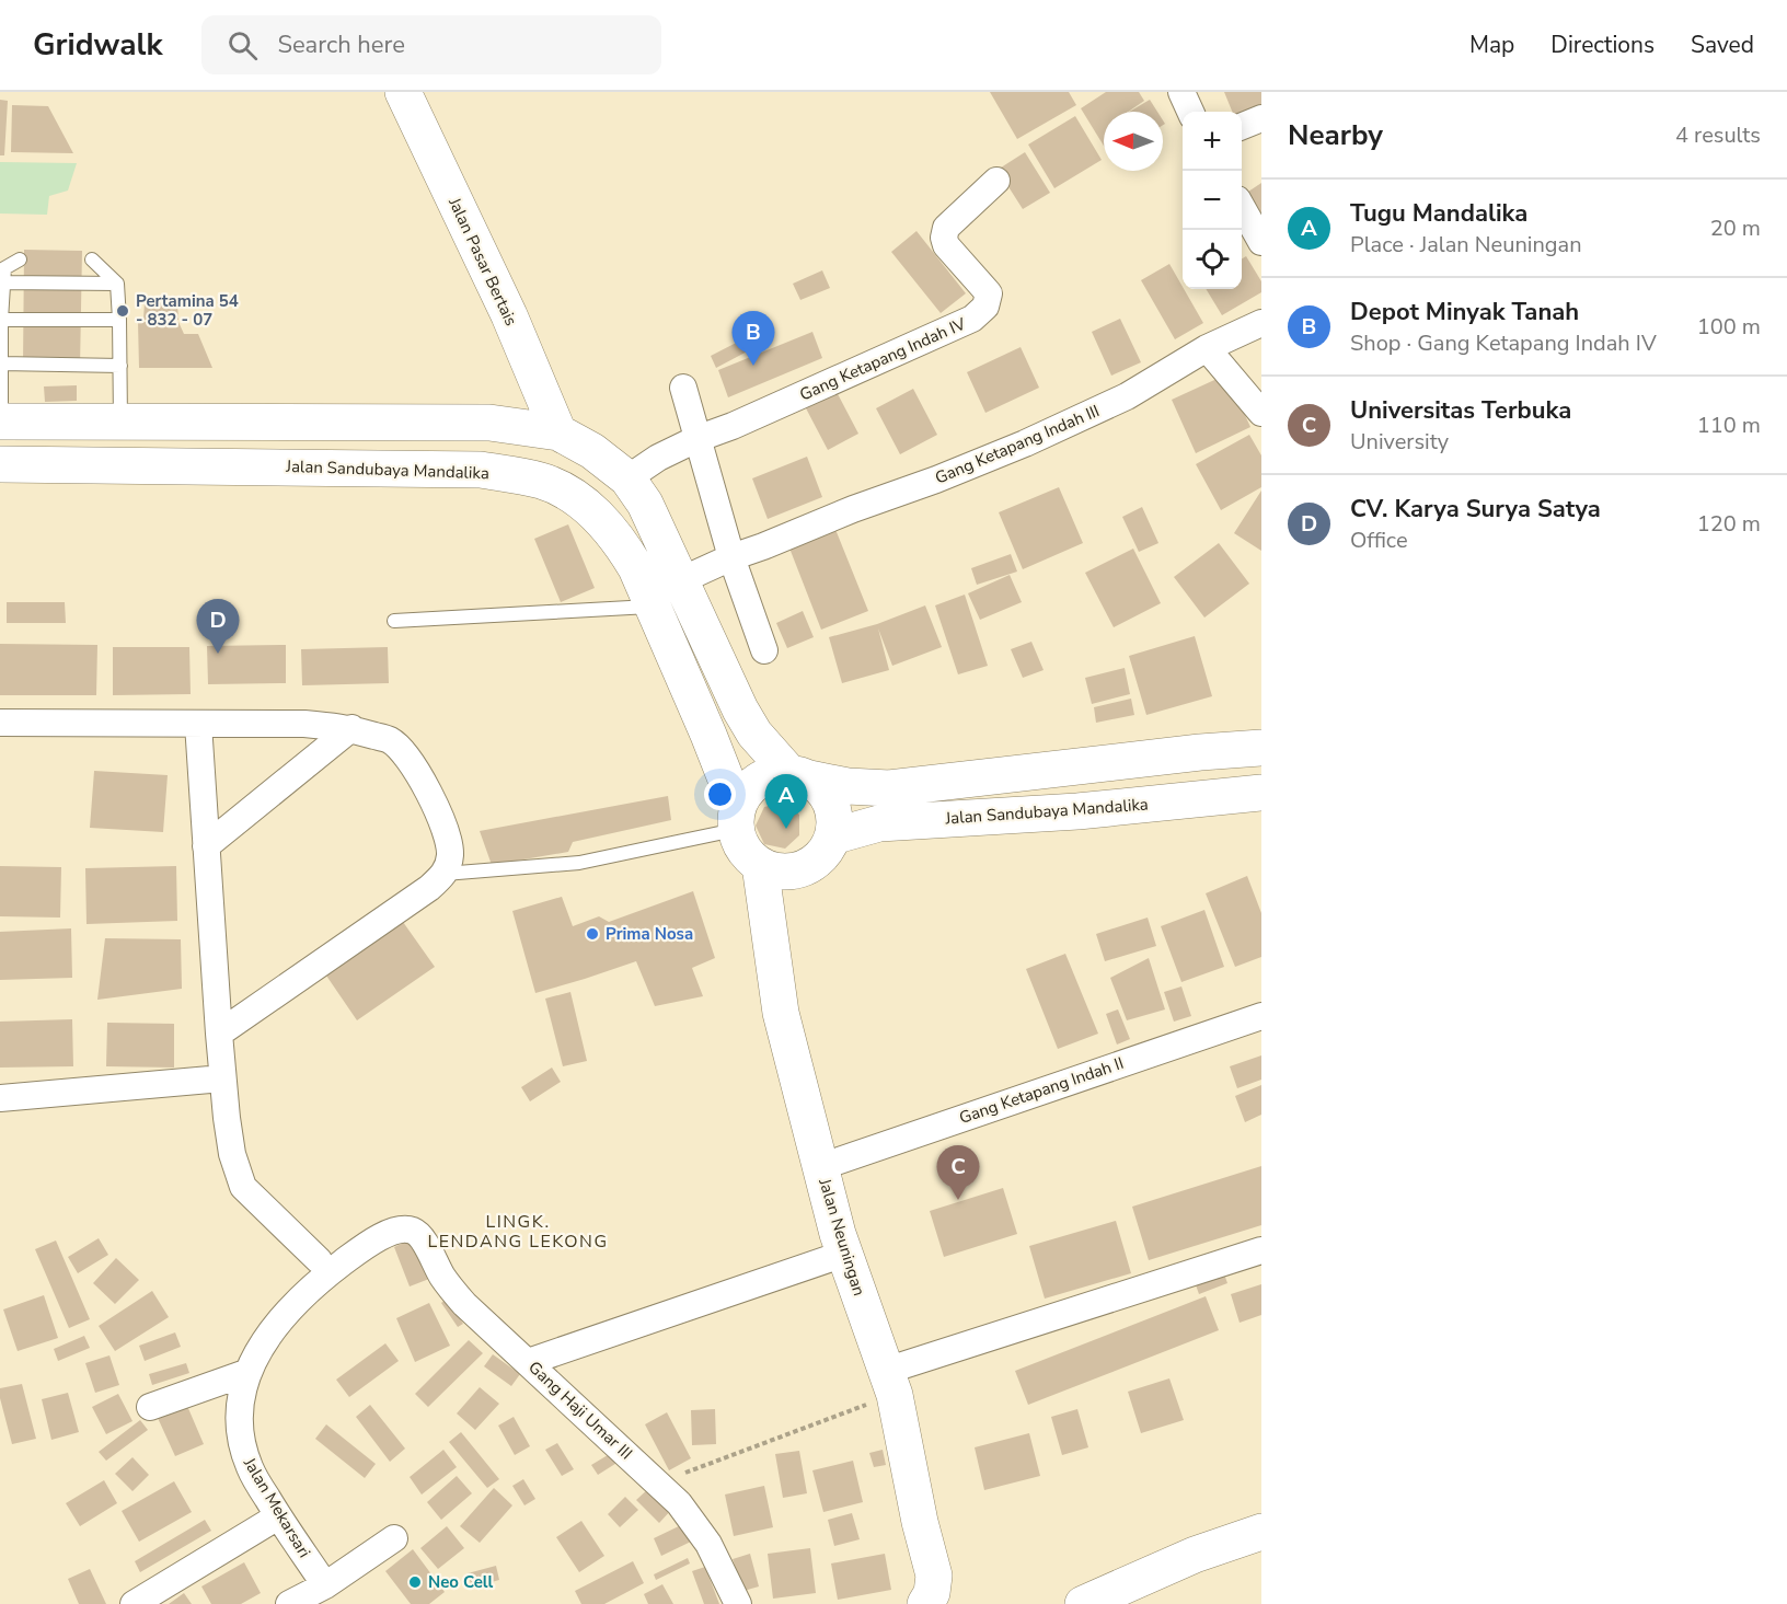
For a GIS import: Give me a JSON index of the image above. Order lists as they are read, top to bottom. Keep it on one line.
{"streets":{"main road":["Jalan Pasar Bertais","Jalan Sandubaya Mandalika","Jalan Neuningan"],"street":["Gang Ketapang Indah IV","Gang Ketapang Indah III","Gang Ketapang Indah II","Gang Haji Umar III","Jalan Mekarsari"]},"crossings":[["Jalan Sandubaya Mandalika","Jalan Neuningan"],["Gang Ketapang Indah II","Jalan Neuningan"],["Gang Haji Umar III","Jalan Mekarsari"]],"districts":["LINGK. LENDANG LEKONG"],"places":["Pertamina 54 - 832 - 07","Prima Nosa","Neo Cell"],"north":"left","page":{"header":"Gridwalk","search":"Search here","nav":["Map","Directions","Saved"],"heading":["Nearby","4 results"],"map_buttons":["+","−"],"list":[{"mark":"A","name":"Tugu Mandalika","note":"Place · Jalan Neuningan","value":"20 m"},{"mark":"B","name":"Depot Minyak Tanah","note":"Shop · Gang Ketapang Indah IV","value":"100 m"},{"mark":"C","name":"Universitas Terbuka","note":"University","value":"110 m"},{"mark":"D","name":"CV. Karya Surya Satya","note":"Office","value":"120 m"}],"pins":["B","D","A","C"]}}
